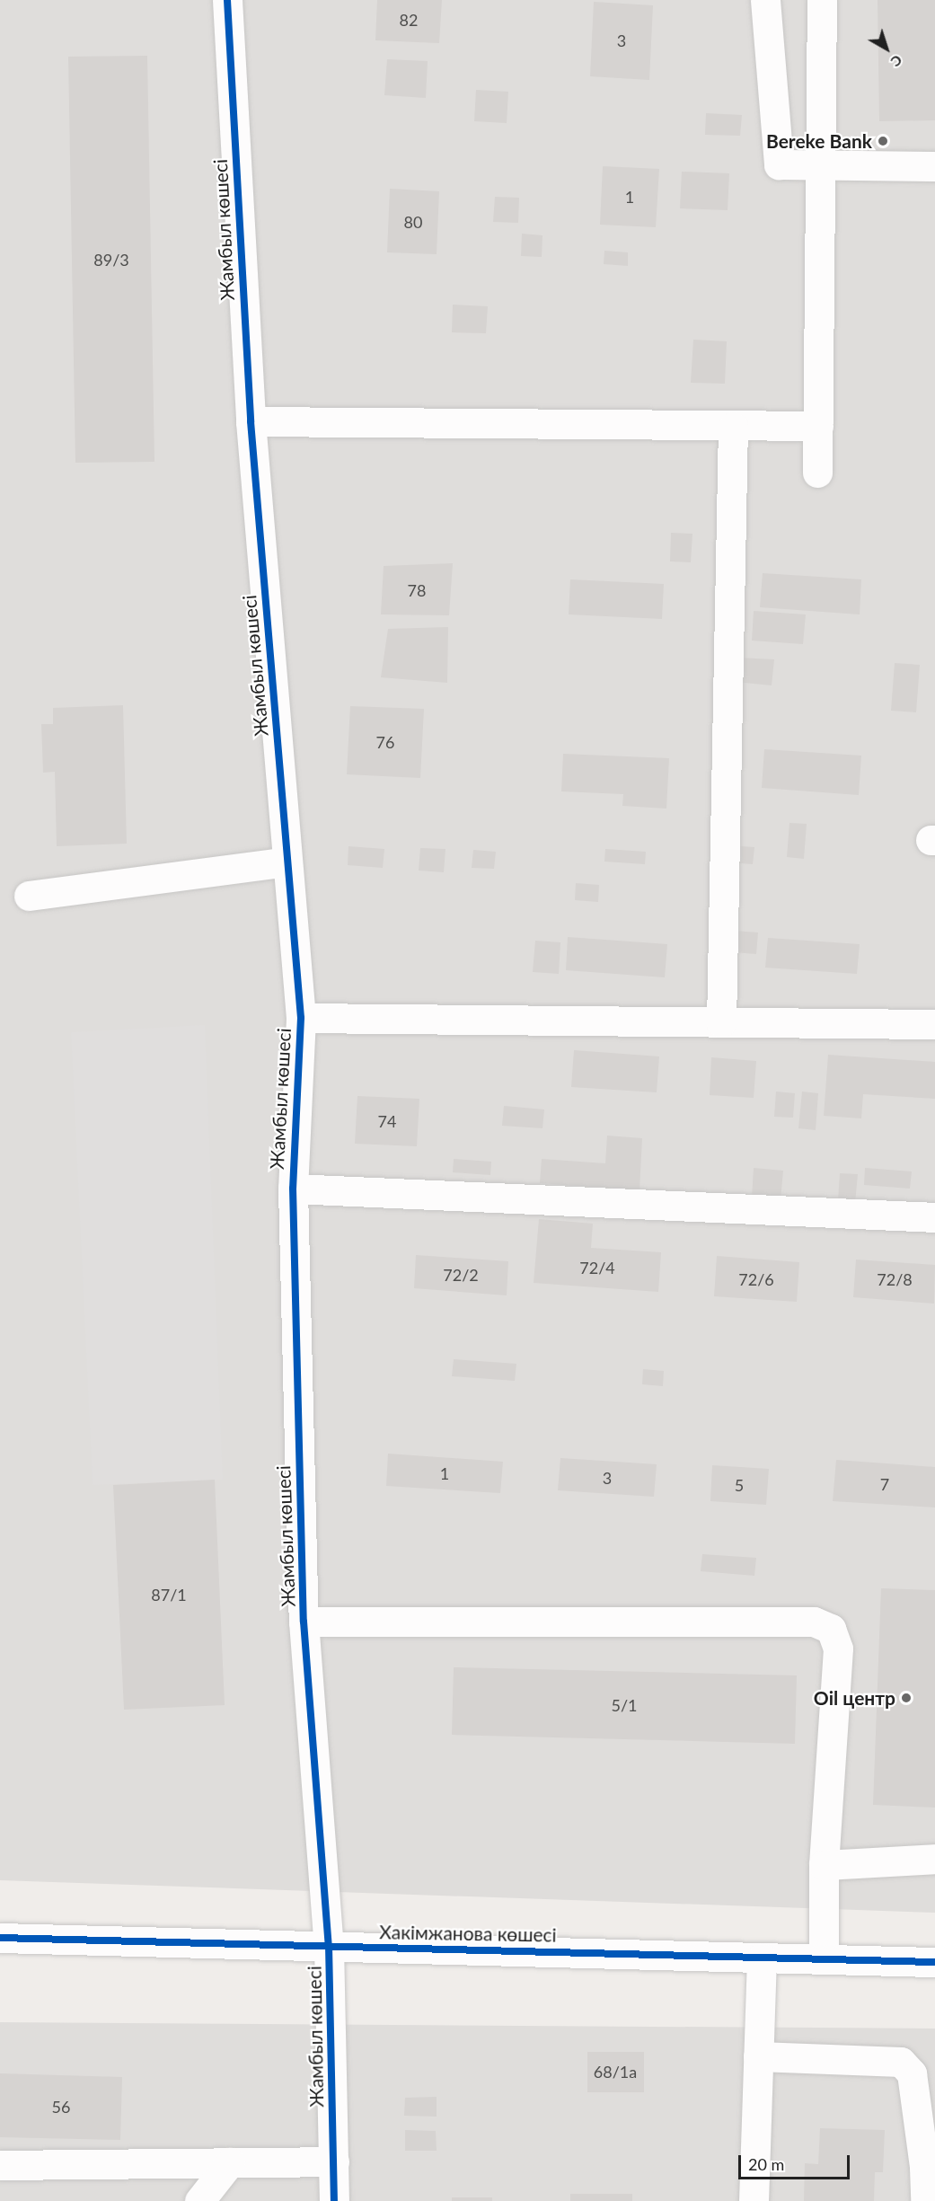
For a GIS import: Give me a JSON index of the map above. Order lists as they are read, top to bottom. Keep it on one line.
{"streets":{"street":["Жамбыл көшесі","Хакімжанова көшесі"]},"crossings":[["Жамбыл көшесі","Хакімжанова көшесі"]],"places":["Bereke Bank","Oil центр"],"house_numbers":["82","3","1","80","89/3","78","76","74","72/4","72/2","72/6","72/8","1","3","7","5","87/1","5/1","68/1а","56"],"scale_bar":"20 m","north":"bottom right"}
